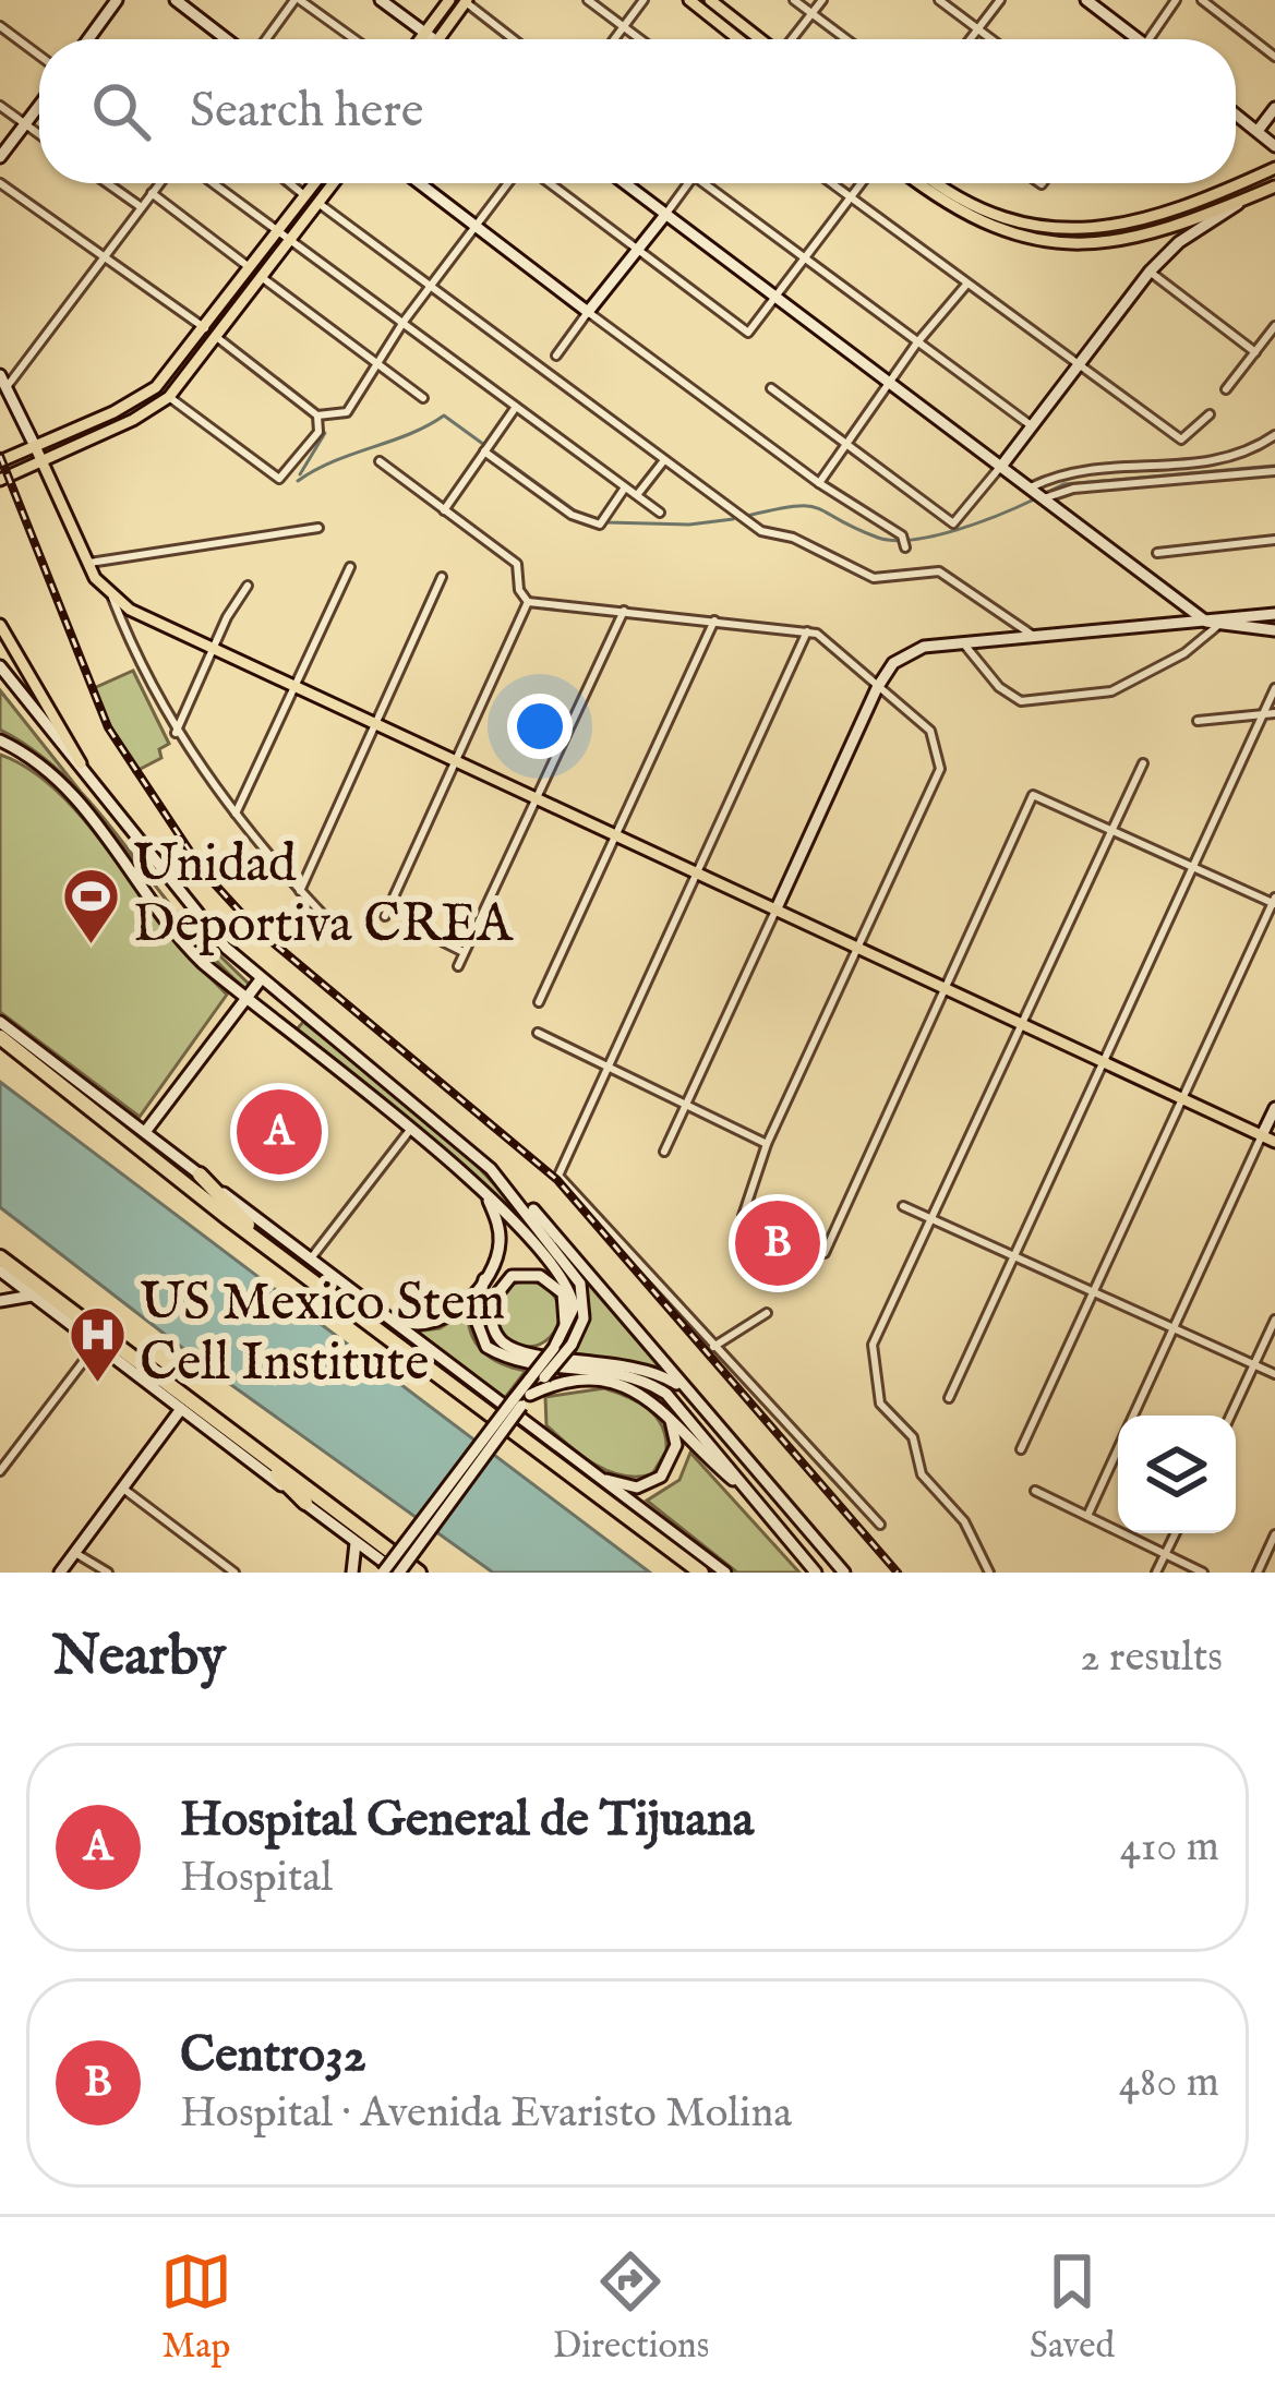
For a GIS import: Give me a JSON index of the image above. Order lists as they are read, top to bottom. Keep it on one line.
{"places":{"sports":["Unidad Deportiva CREA"],"hospital":["US Mexico Stem Cell Institute"]},"page":{"search":"Search here","pins":["A","B"],"heading":["Nearby","2 results"],"list":[{"mark":"A","name":"Hospital General de Tijuana","note":"Hospital","value":"410 m"},{"mark":"B","name":"Centro32","note":"Hospital · Avenida Evaristo Molina","value":"480 m"}],"nav":["Map","Directions","Saved"]}}
